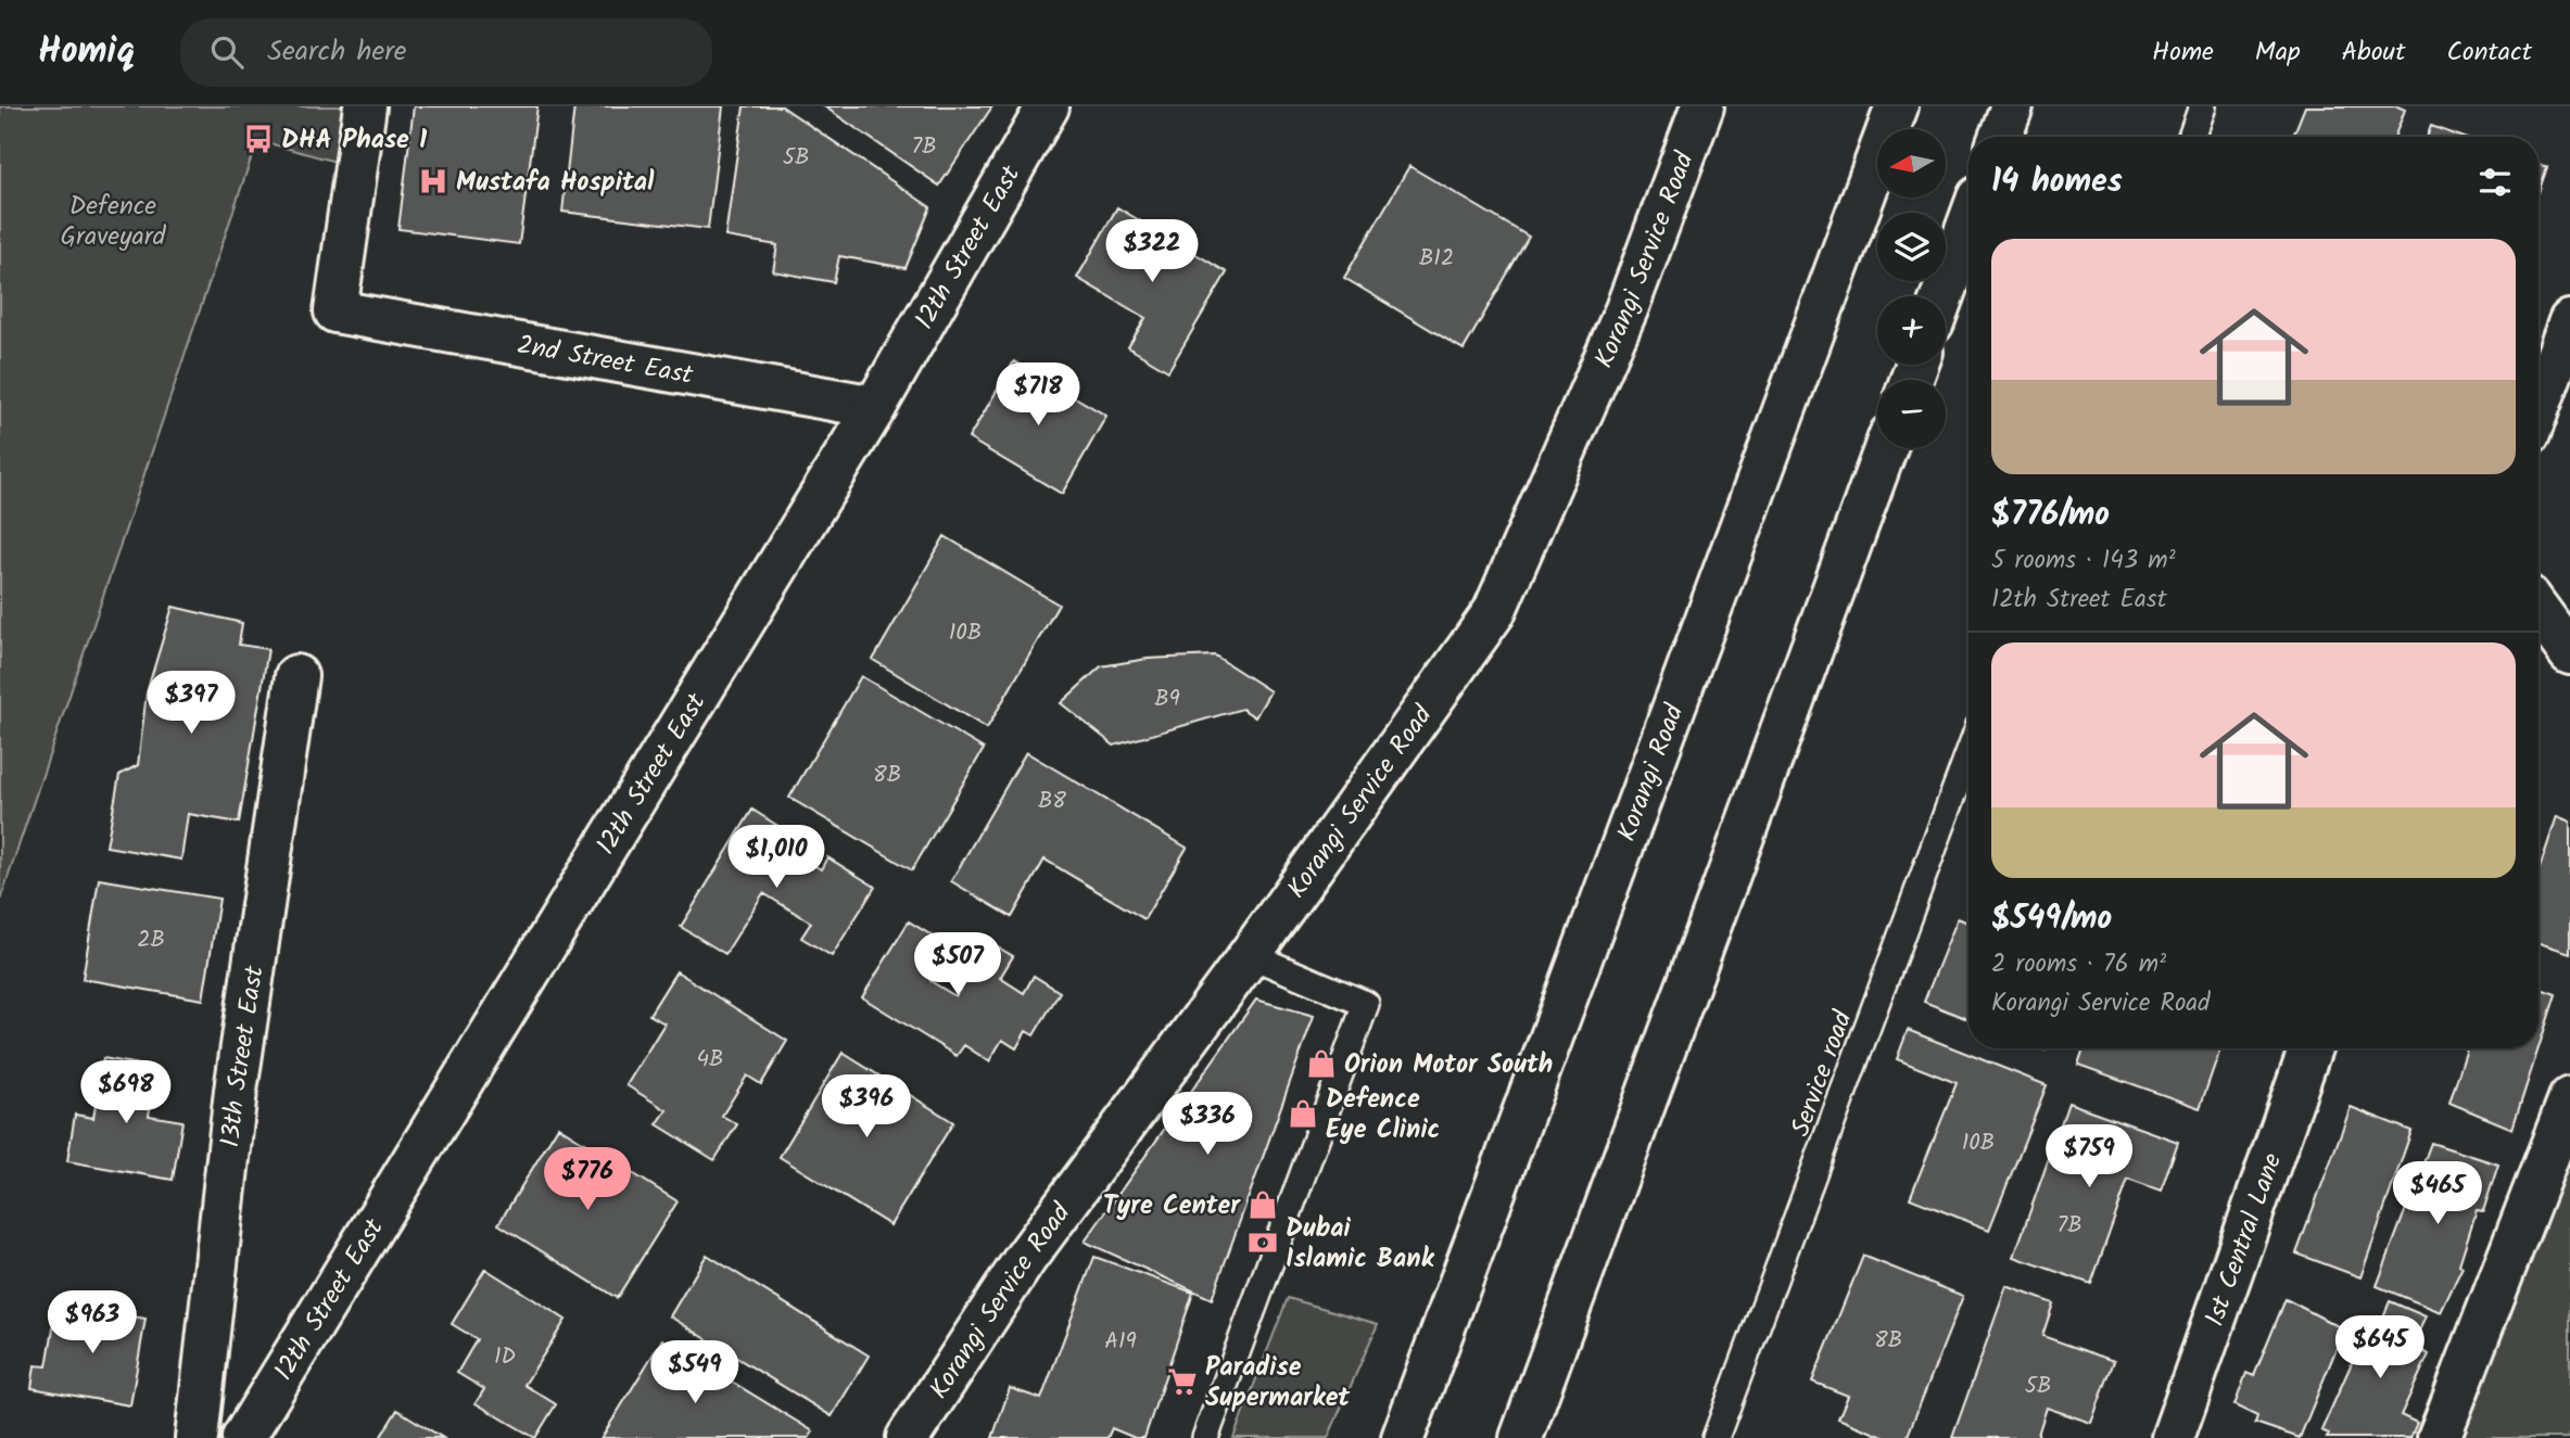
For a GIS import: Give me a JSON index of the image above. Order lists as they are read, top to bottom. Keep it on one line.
{"streets":{"street":["12th Street East","Korangi Service Road","2nd Street East","Korangi Road","13th Street East","1st Central Lane"],"lane":["Service road"]},"crossings":[["12th Street East","2nd Street East"]],"parks":["Defence Graveyard"],"places":{"bus stop":["DHA Phase 1"],"hospital":["Mustafa Hospital"],"shop":["Orion Motor South","Defence Eye Clinic","Tyre Center"],"bank":["Dubai Islamic Bank"],"supermarket":["Paradise Supermarket"]},"house_numbers":["7B","5B","B12","10B","B9","8B","B8","2B","4B","10B","7B","8B","A19","1D","5B"],"north":"left","page":{"header":"Homiq","search":"Search here","nav":["Home","Map","About","Contact"],"map_buttons":["+","−"],"heading":"14 homes","price":["$322","$718","$397","$1,010","$507","$698","$396","$336","$759","$776","$465","$963","$645","$549"],"list":[{"name":"$776/mo","note":"5 rooms · 143 m² · 12th Street East"},{"name":"$549/mo","note":"2 rooms · 76 m² · Korangi Service Road"}]}}
